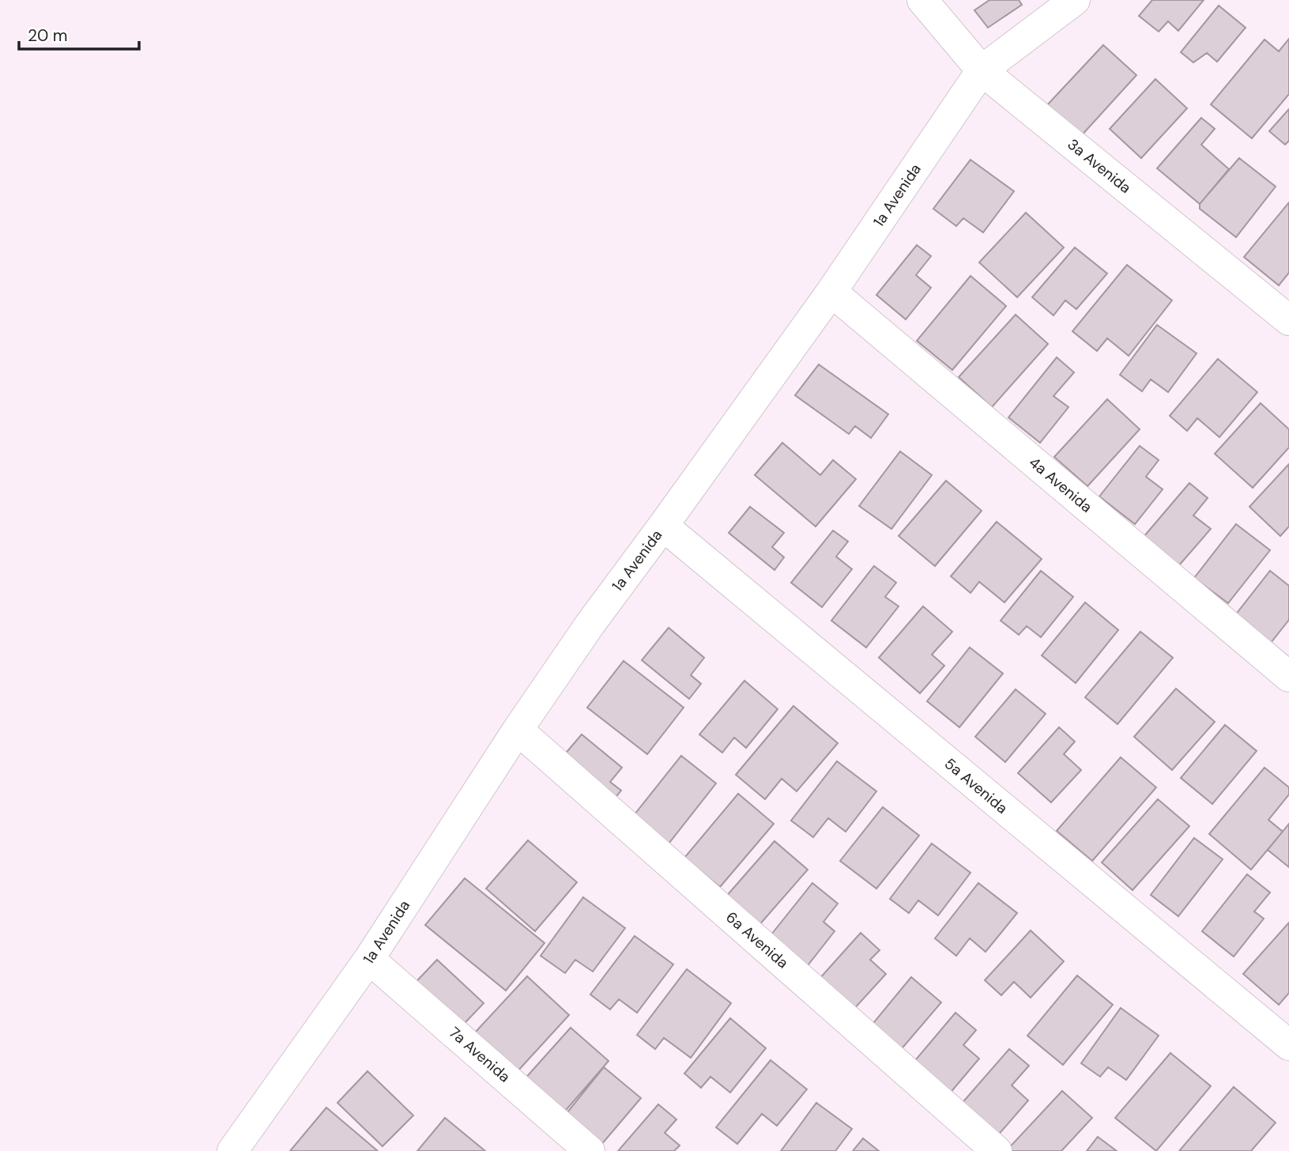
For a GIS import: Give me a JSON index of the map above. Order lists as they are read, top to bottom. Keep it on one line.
{"streets":{"street":["3a Avenida","1a Avenida","4a Avenida","5a Avenida","6a Avenida","7a Avenida"]},"crossings":[["3a Avenida","1a Avenida"],["1a Avenida","4a Avenida"],["1a Avenida","5a Avenida"],["1a Avenida","6a Avenida"],["1a Avenida","7a Avenida"]],"scale_bar":"20 m"}
